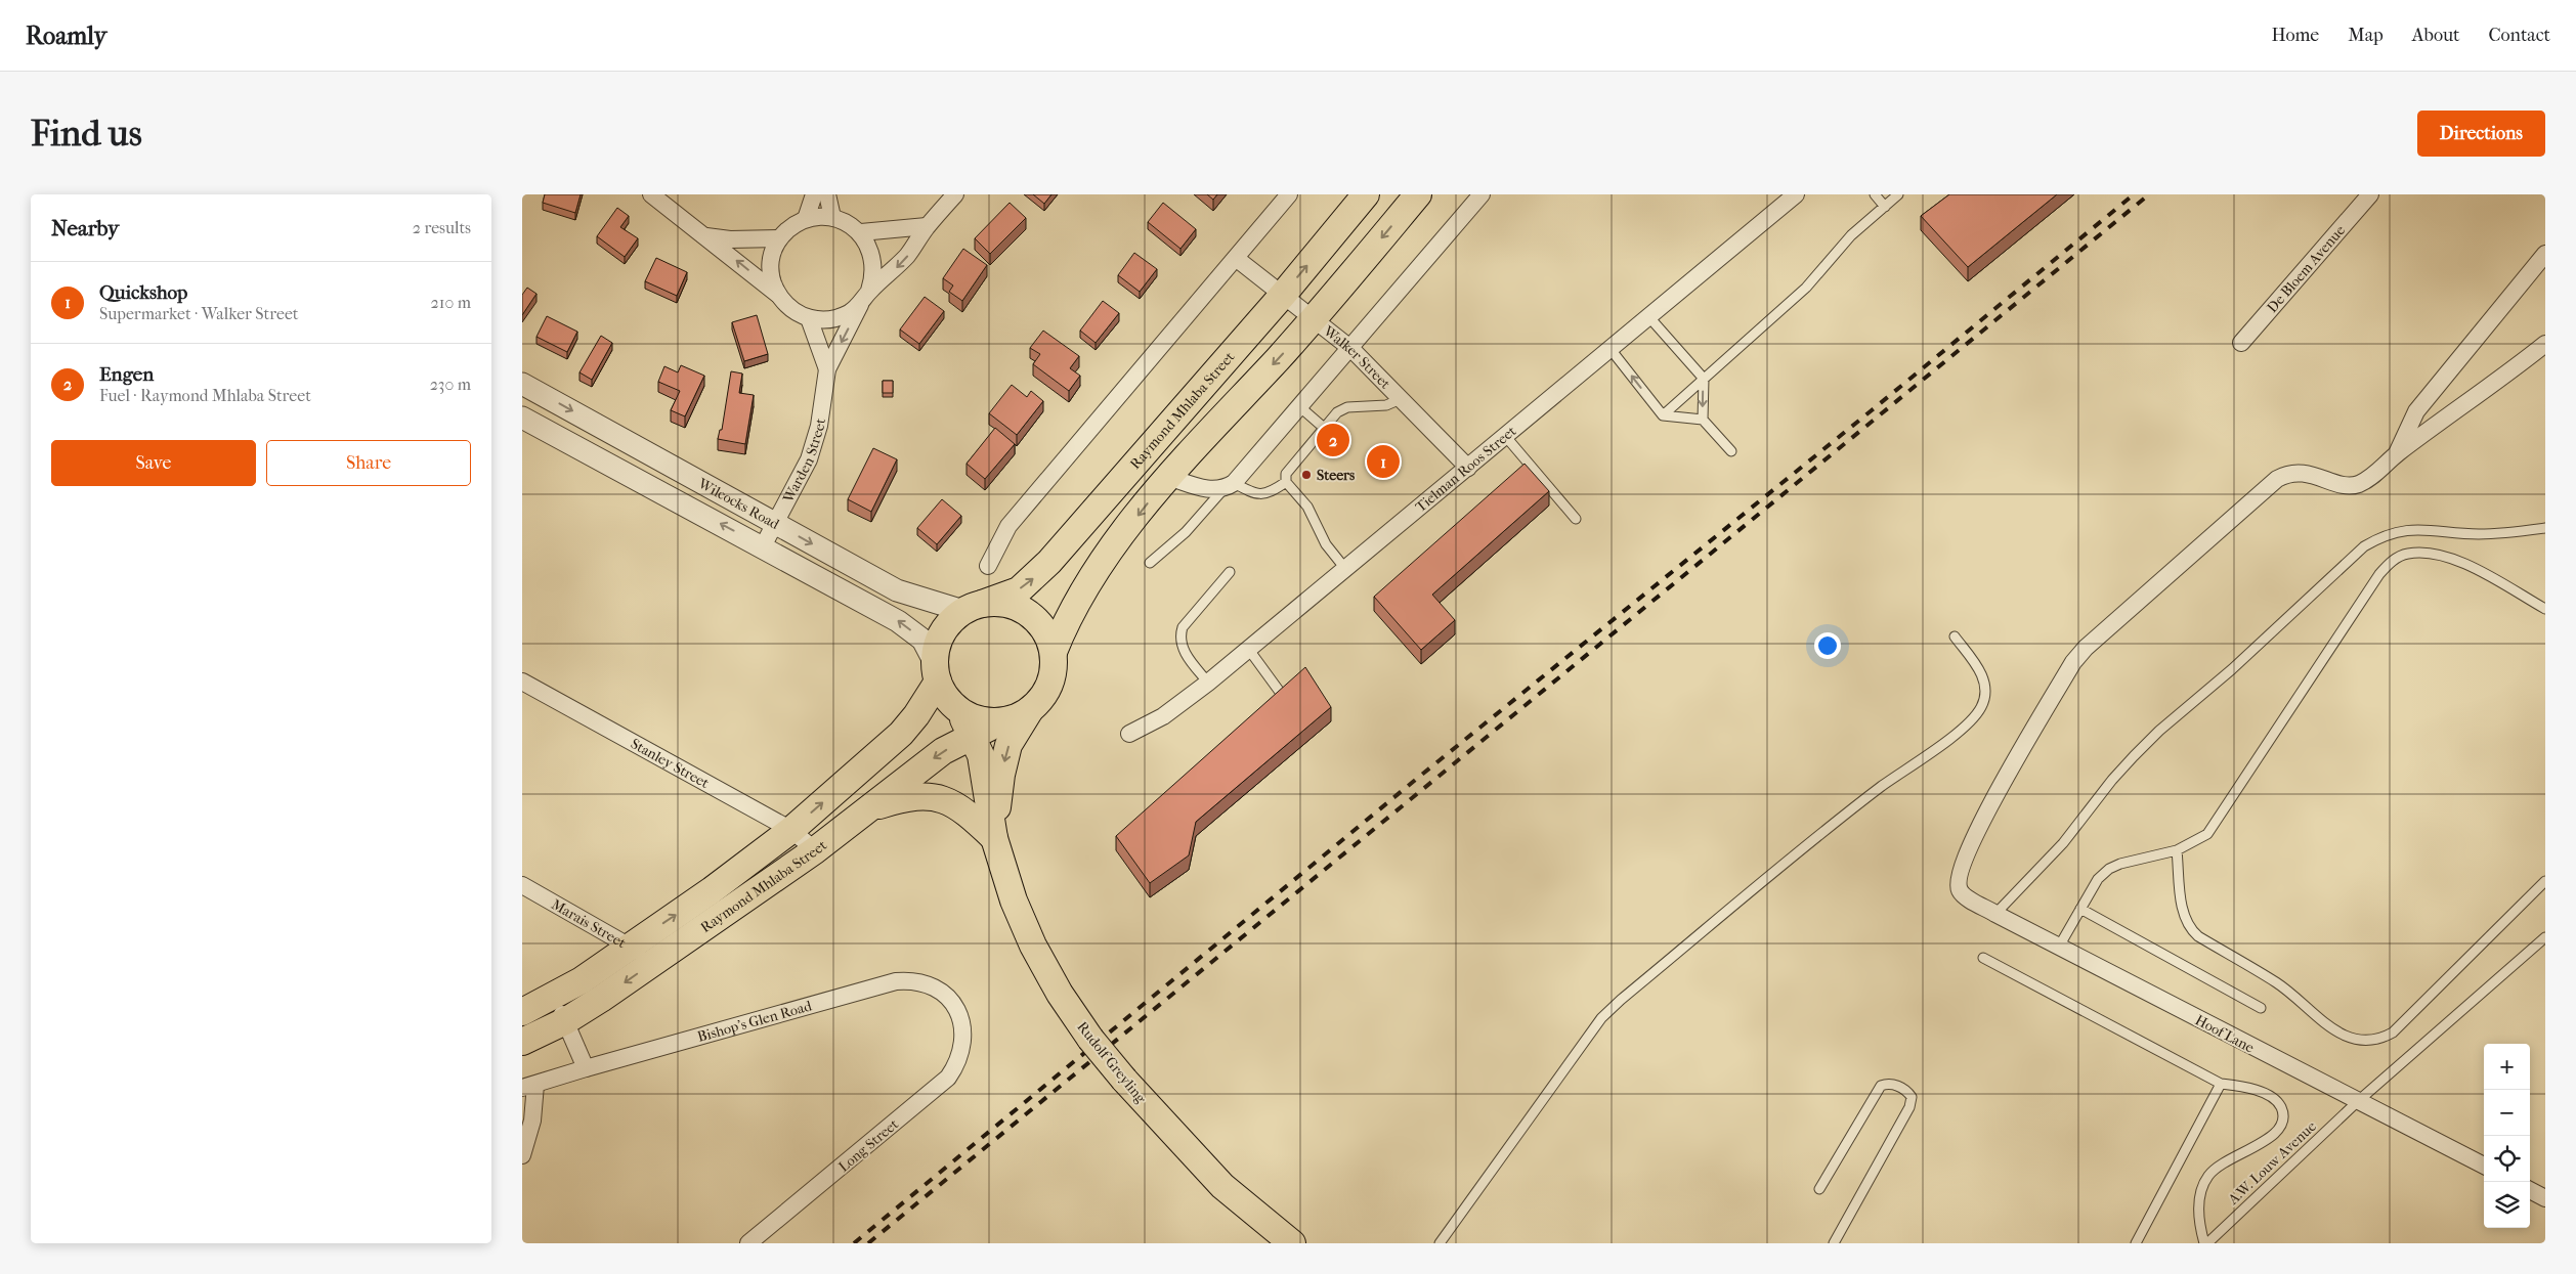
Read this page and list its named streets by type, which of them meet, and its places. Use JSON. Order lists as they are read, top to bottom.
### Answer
{
  "streets": {
    "main road": ["Raymond Mhlaba Street", "Rudolf Greyling"],
    "street": [
      "De Bloem Avenue",
      "Walker Street",
      "Warden Street",
      "Tielman Roos Street",
      "Wilcocks Road",
      "Stanley Street",
      "Marais Street",
      "Bishop's Glen Road",
      "Hoof Lane",
      "Long Street"
    ],
    "lane": ["A.W. Louw Avenue"]
  },
  "crossings": [
    ["Walker Street", "Raymond Mhlaba Street"],
    ["Walker Street", "Tielman Roos Street"],
    ["Raymond Mhlaba Street", "Wilcocks Road"],
    ["Raymond Mhlaba Street", "Stanley Street"],
    ["Raymond Mhlaba Street", "Marais Street"],
    ["Raymond Mhlaba Street", "Rudolf Greyling"],
    ["Warden Street", "Wilcocks Road"],
    ["Wilcocks Road", "Rudolf Greyling"],
    ["Bishop's Glen Road", "Long Street"],
    ["Hoof Lane", "A.W. Louw Avenue"]
  ],
  "places": ["Steers"],
  "page": {
    "header": "Roamly",
    "nav": [
      "Home",
      "Map",
      "About",
      "Contact"
    ],
    "buttons": [
      "Directions",
      ["Save", "Share"]
    ],
    "title": "Find us",
    "heading": ["Nearby", "2 results"],
    "list": [
      {
        "mark": "1",
        "name": "Quickshop",
        "note": "Supermarket · Walker Street",
        "value": "210 m"
      },
      {
        "mark": "2",
        "name": "Engen",
        "note": "Fuel · Raymond Mhlaba Street",
        "value": "230 m"
      }
    ],
    "pins": ["2", "1"],
    "map_buttons": ["+", "−"]
  }
}
